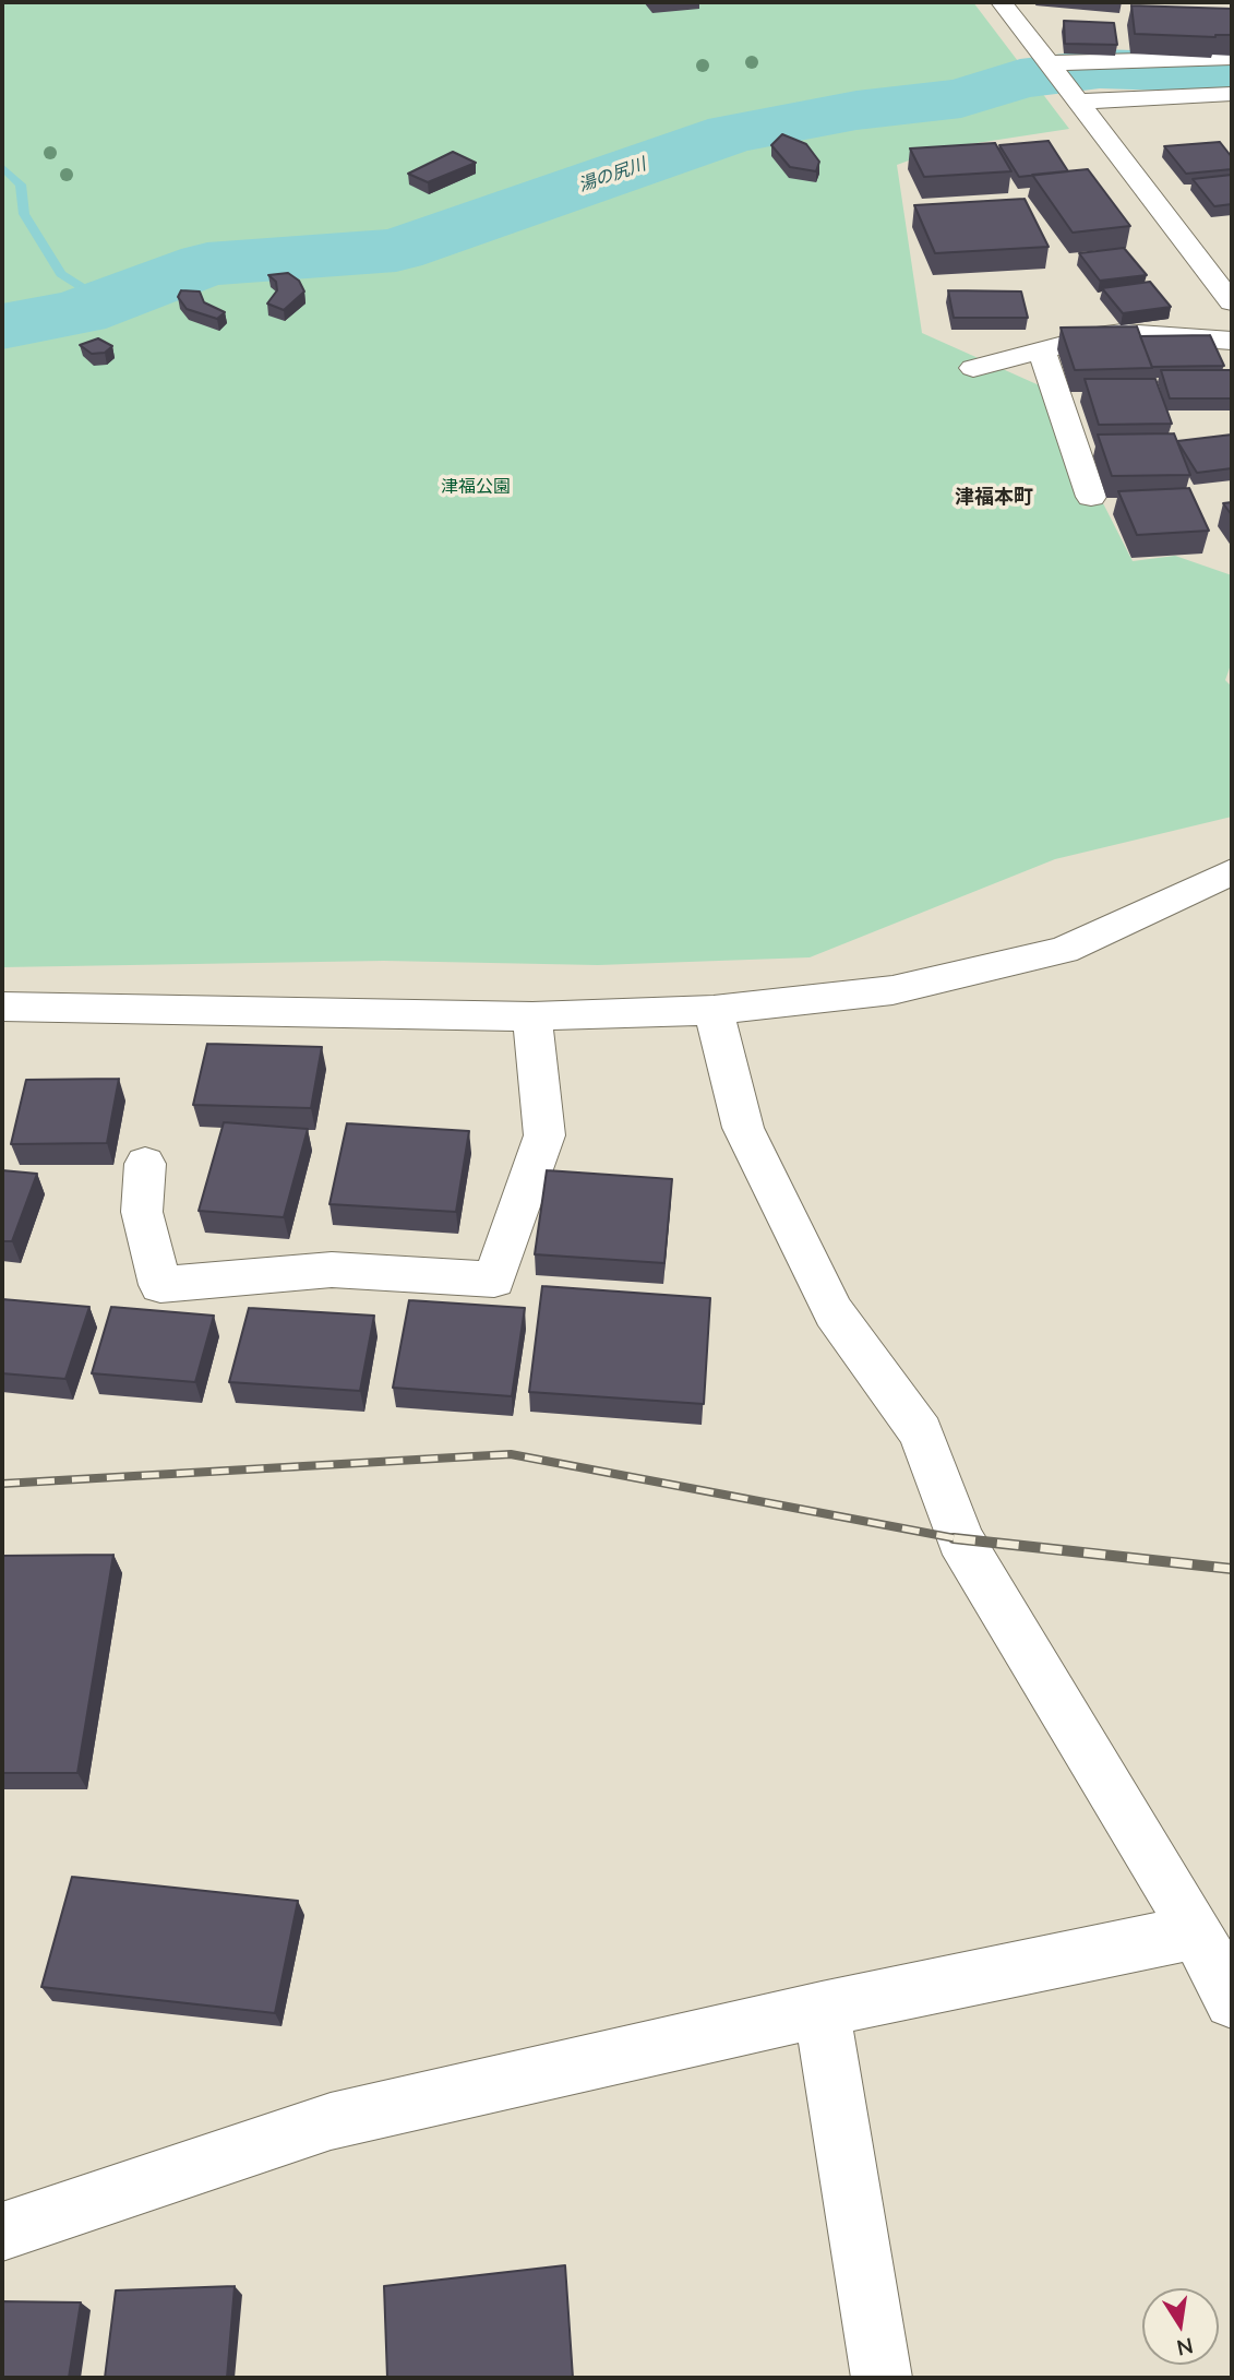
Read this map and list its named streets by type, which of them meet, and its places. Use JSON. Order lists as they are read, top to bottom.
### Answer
{
  "districts": ["津福本町"],
  "water": ["湯の尻川"],
  "parks": ["津福公園"],
  "north": "bottom"
}
